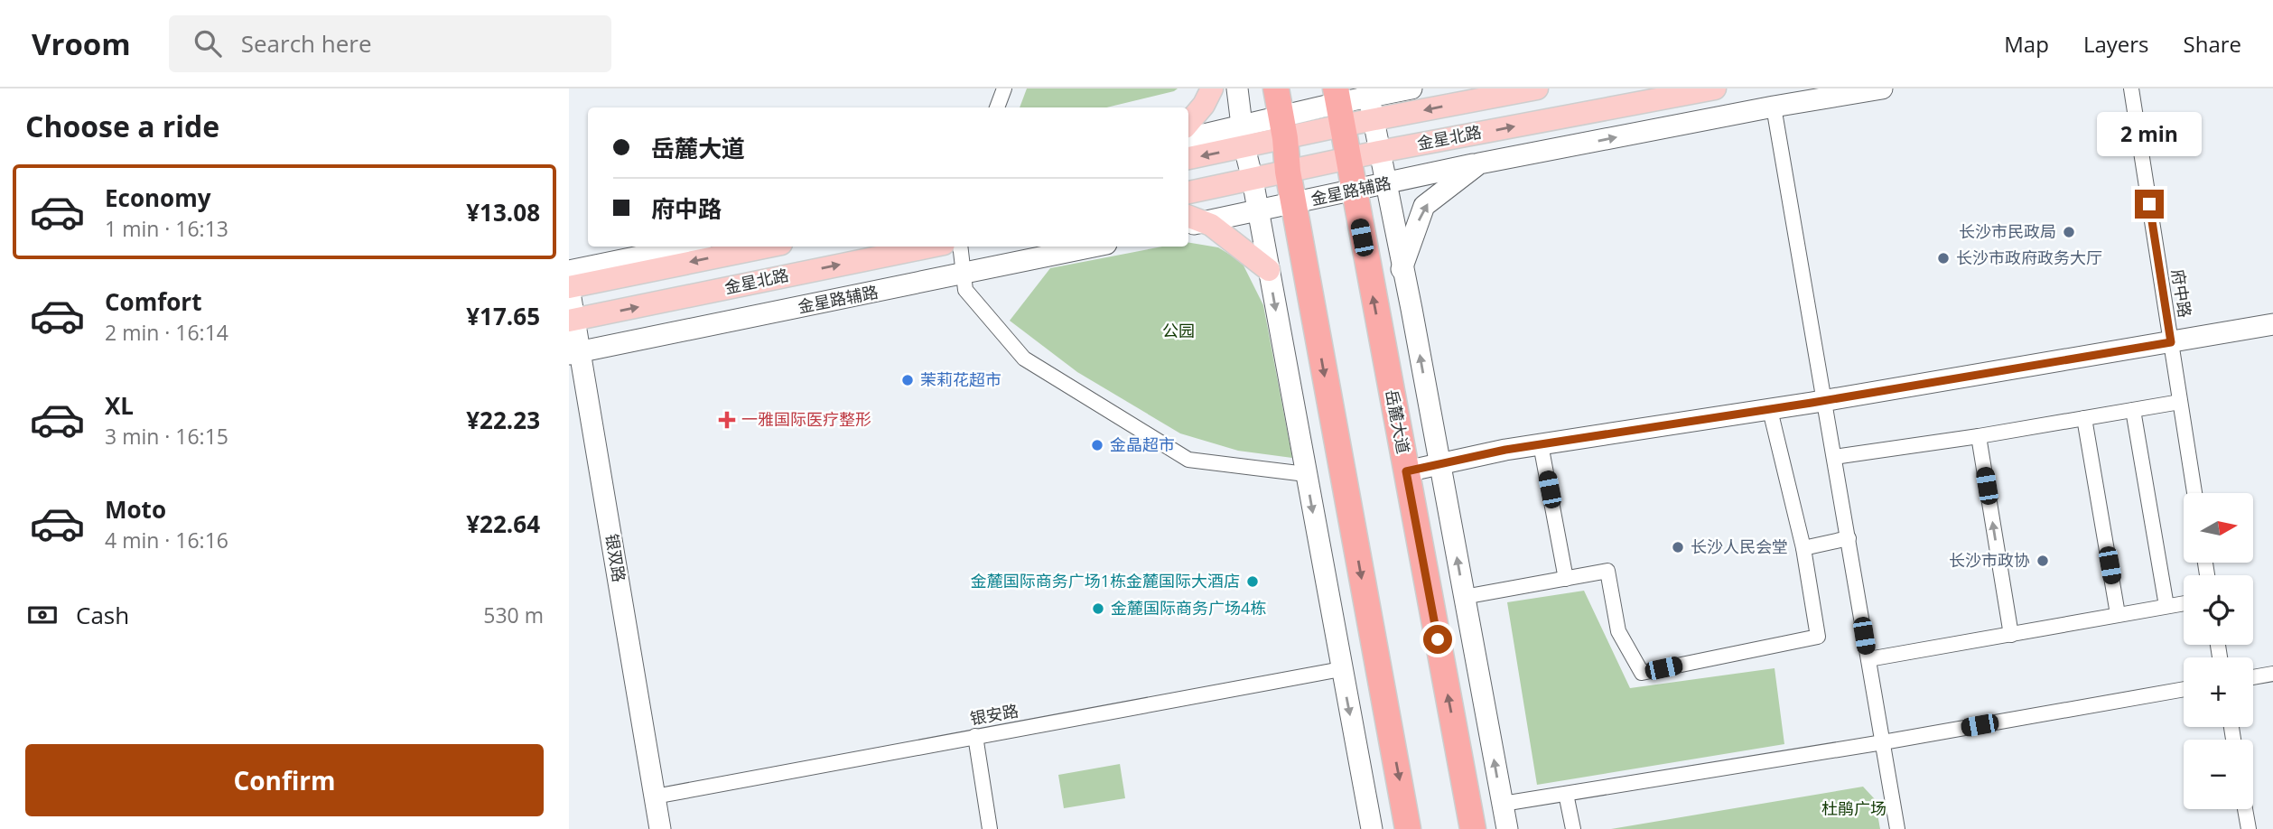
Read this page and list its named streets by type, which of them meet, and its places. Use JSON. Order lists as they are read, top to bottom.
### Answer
{
  "streets": {
    "highway": ["岳麓大道"],
    "main road": ["金星北路"],
    "street": [
      "金星路辅路",
      "府中路",
      "银双路",
      "银安路"
    ]
  },
  "crossings": [
    ["金星北路", "岳麓大道"],
    ["金星北路", "银双路"],
    ["金星路辅路", "岳麓大道"],
    ["金星路辅路", "银双路"],
    ["银双路", "银安路"]
  ],
  "parks": ["公园", "杜鹃广场"],
  "places": {
    "other": [
      "长沙市民政局",
      "长沙市政府政务大厅",
      "茉莉花超市",
      "金晶超市",
      "长沙人民会堂",
      "长沙市政协",
      "金麓国际商务广场1栋金麓国际大酒店",
      "金麓国际商务广场4栋"
    ],
    "health": ["一雅国际医疗整形"]
  },
  "north": "right",
  "page": {
    "header": "Vroom",
    "search": "Search here",
    "nav": ["Map", "Layers", "Share"],
    "heading": "Choose a ride",
    "banner": ["岳麓大道", "府中路"],
    "bubble": "2 min",
    "list": [
      {
        "name": "Economy",
        "note": "1 min · 16:13",
        "value": "¥13.08"
      },
      {
        "name": "Comfort",
        "note": "2 min · 16:14",
        "value": "¥17.65"
      },
      {
        "name": "XL",
        "note": "3 min · 16:15",
        "value": "¥22.23"
      },
      {
        "name": "Moto",
        "note": "4 min · 16:16",
        "value": "¥22.64"
      }
    ],
    "map_buttons": ["+", "−"],
    "pay": ["Cash", "530 m"],
    "buttons": "Confirm"
  }
}
